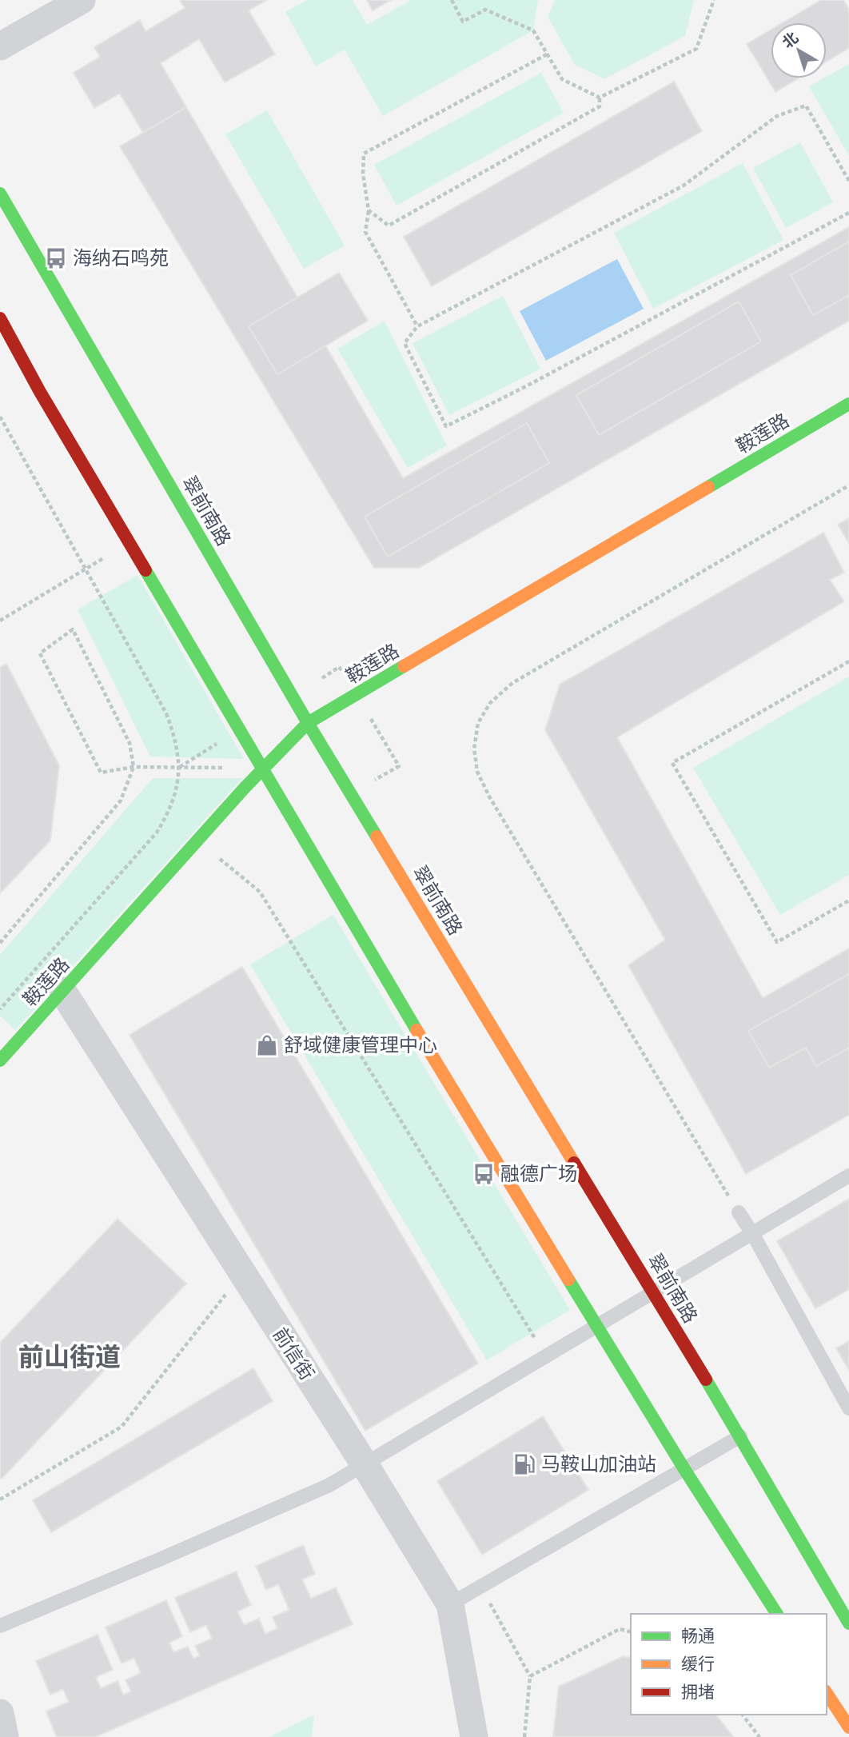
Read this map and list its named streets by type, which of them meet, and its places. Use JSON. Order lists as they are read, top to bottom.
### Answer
{
  "streets": {
    "main road": ["鞍莲路", "翠前南路"],
    "street": ["前信街"]
  },
  "crossings": [
    ["鞍莲路", "翠前南路"],
    ["鞍莲路", "前信街"]
  ],
  "districts": ["前山街道"],
  "places": {
    "bus stop": ["海纳石鸣苑", "融德广场"],
    "shop": ["舒域健康管理中心"],
    "fuel station": ["马鞍山加油站"]
  },
  "legend": ["畅通", "缓行", "拥堵"],
  "north": "top left"
}
